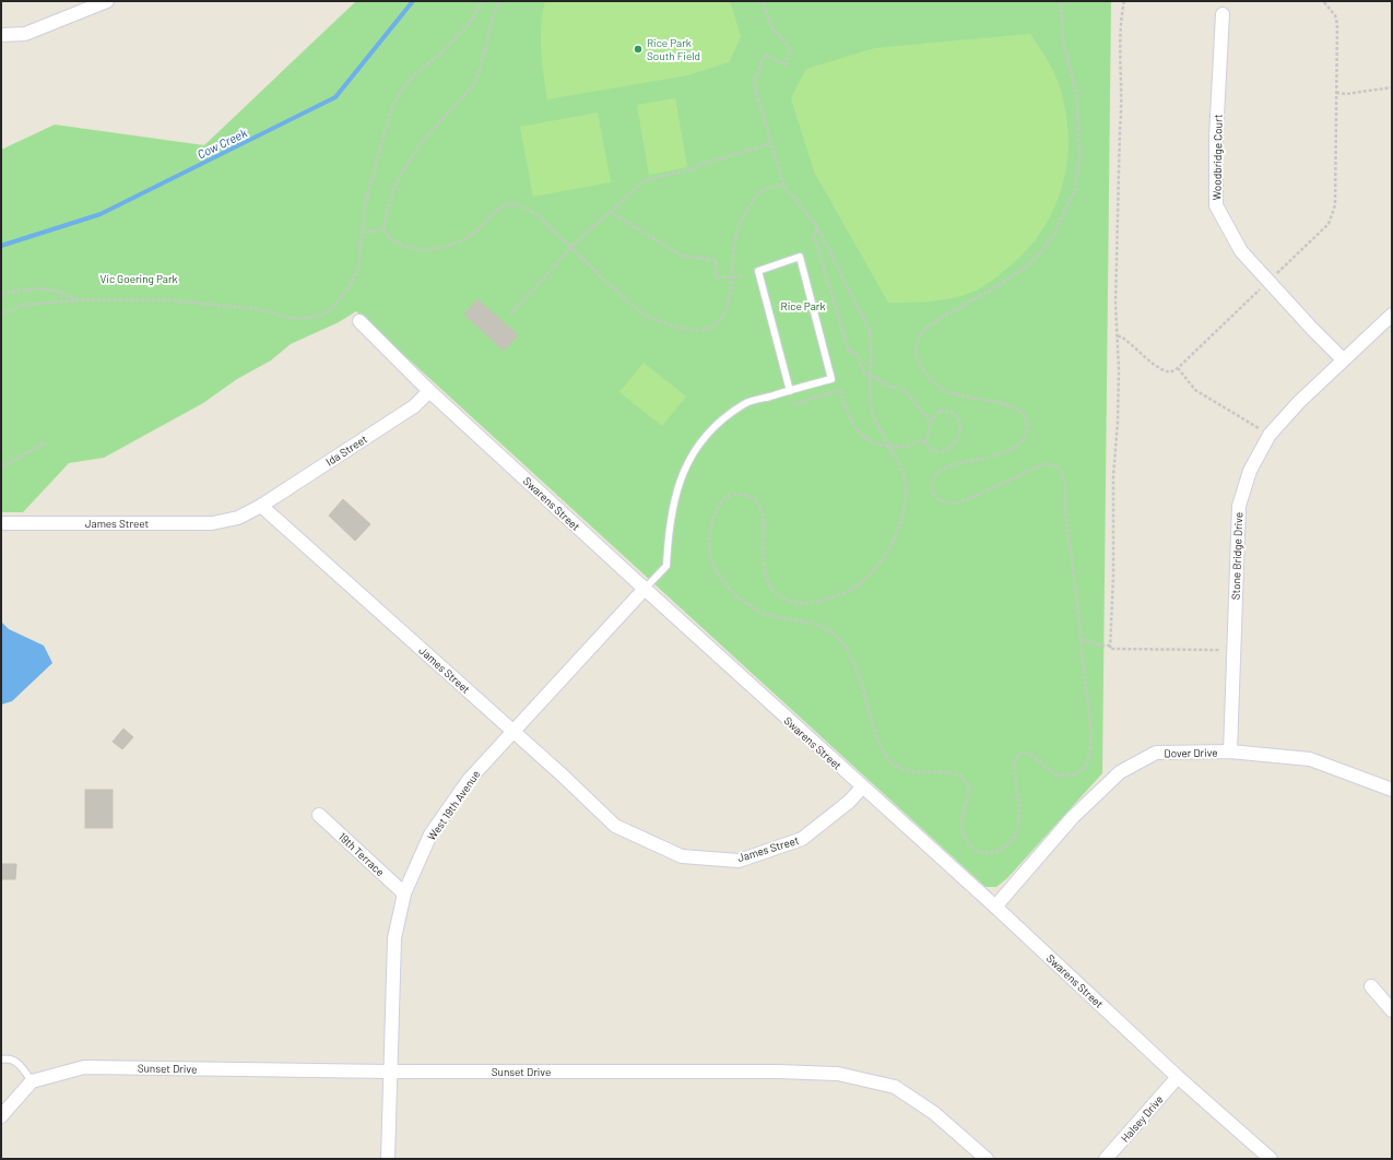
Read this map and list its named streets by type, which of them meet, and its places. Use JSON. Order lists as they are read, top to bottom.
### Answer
{
  "streets": {
    "street": [
      "Woodbridge Court",
      "Ida Street",
      "Swarens Street",
      "James Street",
      "Stone Bridge Drive",
      "Dover Drive",
      "West 19th Avenue",
      "19th Terrace",
      "Sunset Drive",
      "Halsey Drive"
    ]
  },
  "crossings": [
    ["Woodbridge Court", "Stone Bridge Drive"],
    ["Ida Street", "Swarens Street"],
    ["Ida Street", "James Street"],
    ["Swarens Street", "James Street"],
    ["Swarens Street", "Dover Drive"],
    ["Swarens Street", "West 19th Avenue"],
    ["Swarens Street", "Halsey Drive"],
    ["James Street", "West 19th Avenue"],
    ["Stone Bridge Drive", "Dover Drive"],
    ["West 19th Avenue", "19th Terrace"],
    ["West 19th Avenue", "Sunset Drive"]
  ],
  "water": ["Cow Creek"],
  "parks": ["Vic Goering Park", "Rice Park"],
  "places": ["Rice Park South Field"]
}
